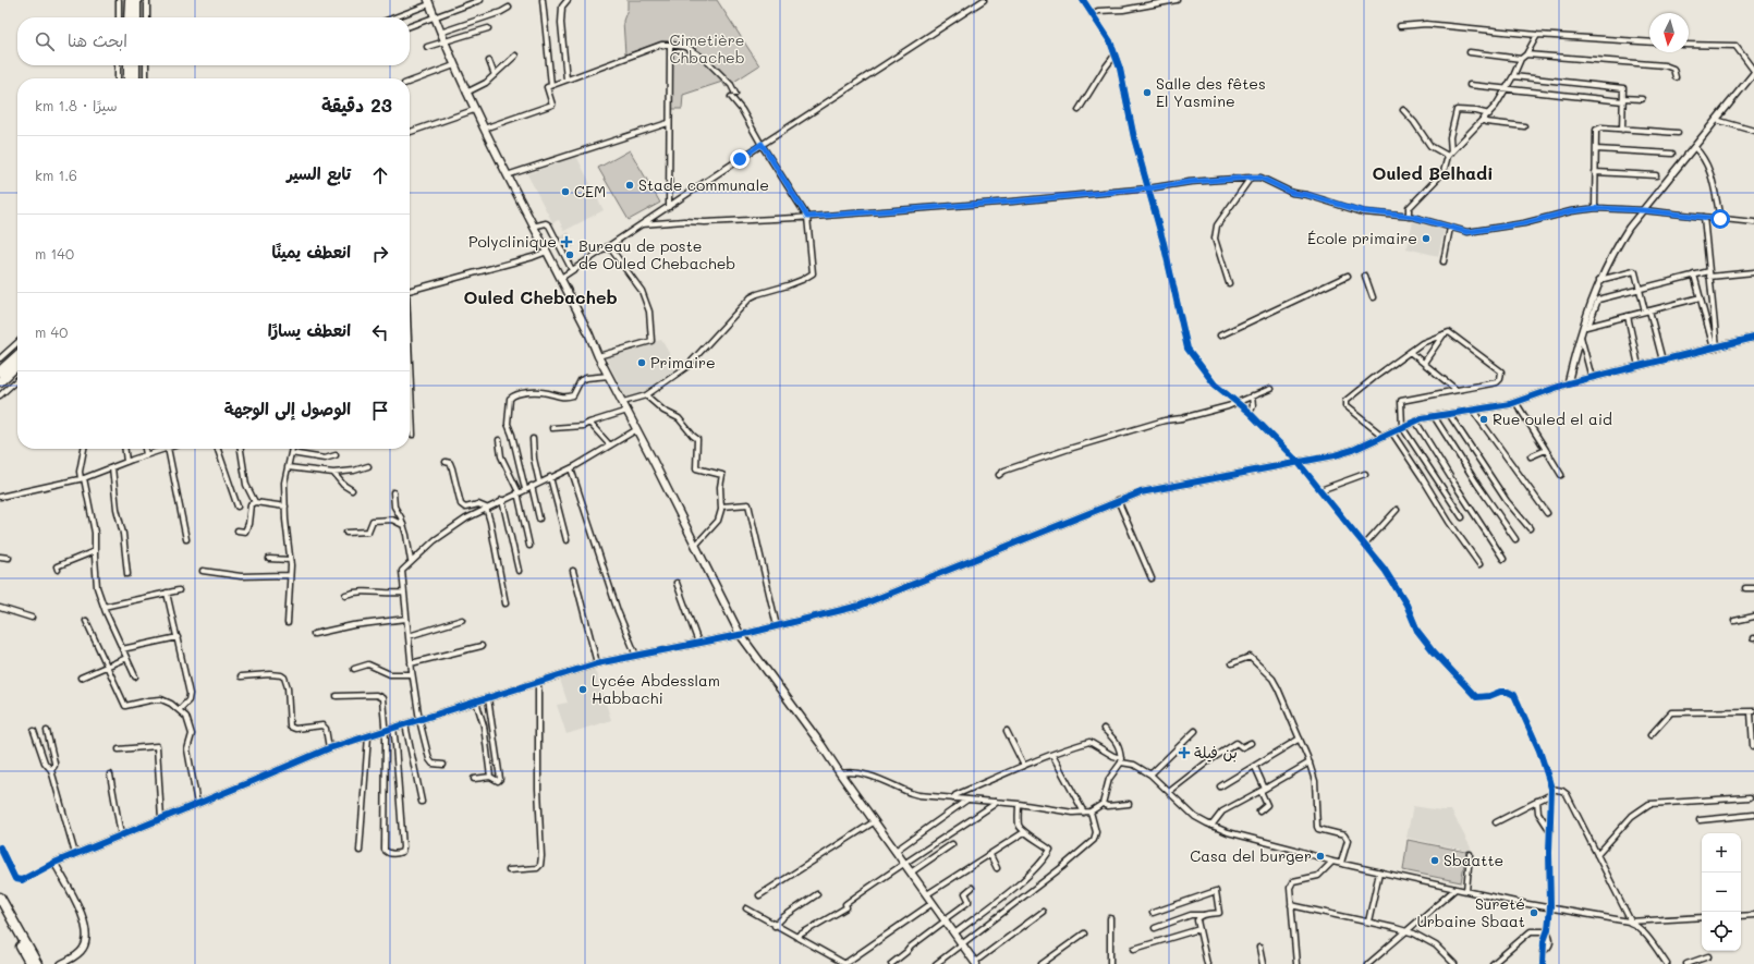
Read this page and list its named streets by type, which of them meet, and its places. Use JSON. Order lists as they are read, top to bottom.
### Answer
{
  "districts": ["Ouled Belhadi", "Ouled Chebacheb"],
  "parks": ["Cimetière Chbacheb"],
  "places": {
    "other": [
      "Salle des fêtes El Yasmine",
      "Stade communale",
      "CEM",
      "École primaire",
      "Bureau de poste de Ouled Chebacheb",
      "Primaire",
      "Rue ouled el aid",
      "Lycée Abdesslam Habbachi",
      "Casa del burger",
      "Sbaatte",
      "Sureté Urbaine Sbaat"
    ],
    "health": ["Polyclinique", "بن فيلة"]
  },
  "north": "bottom",
  "page": {
    "search": "ابحث هنا",
    "heading": ["23 دقيقة", "سيرًا · 1.8 km"],
    "list": [
      ["تابع السير", "1.6 km"],
      ["انعطف يمينًا", "140 m"],
      ["انعطف يسارًا", "40 m"],
      "الوصول إلى الوجهة"
    ],
    "map_buttons": ["+", "−"]
  }
}
